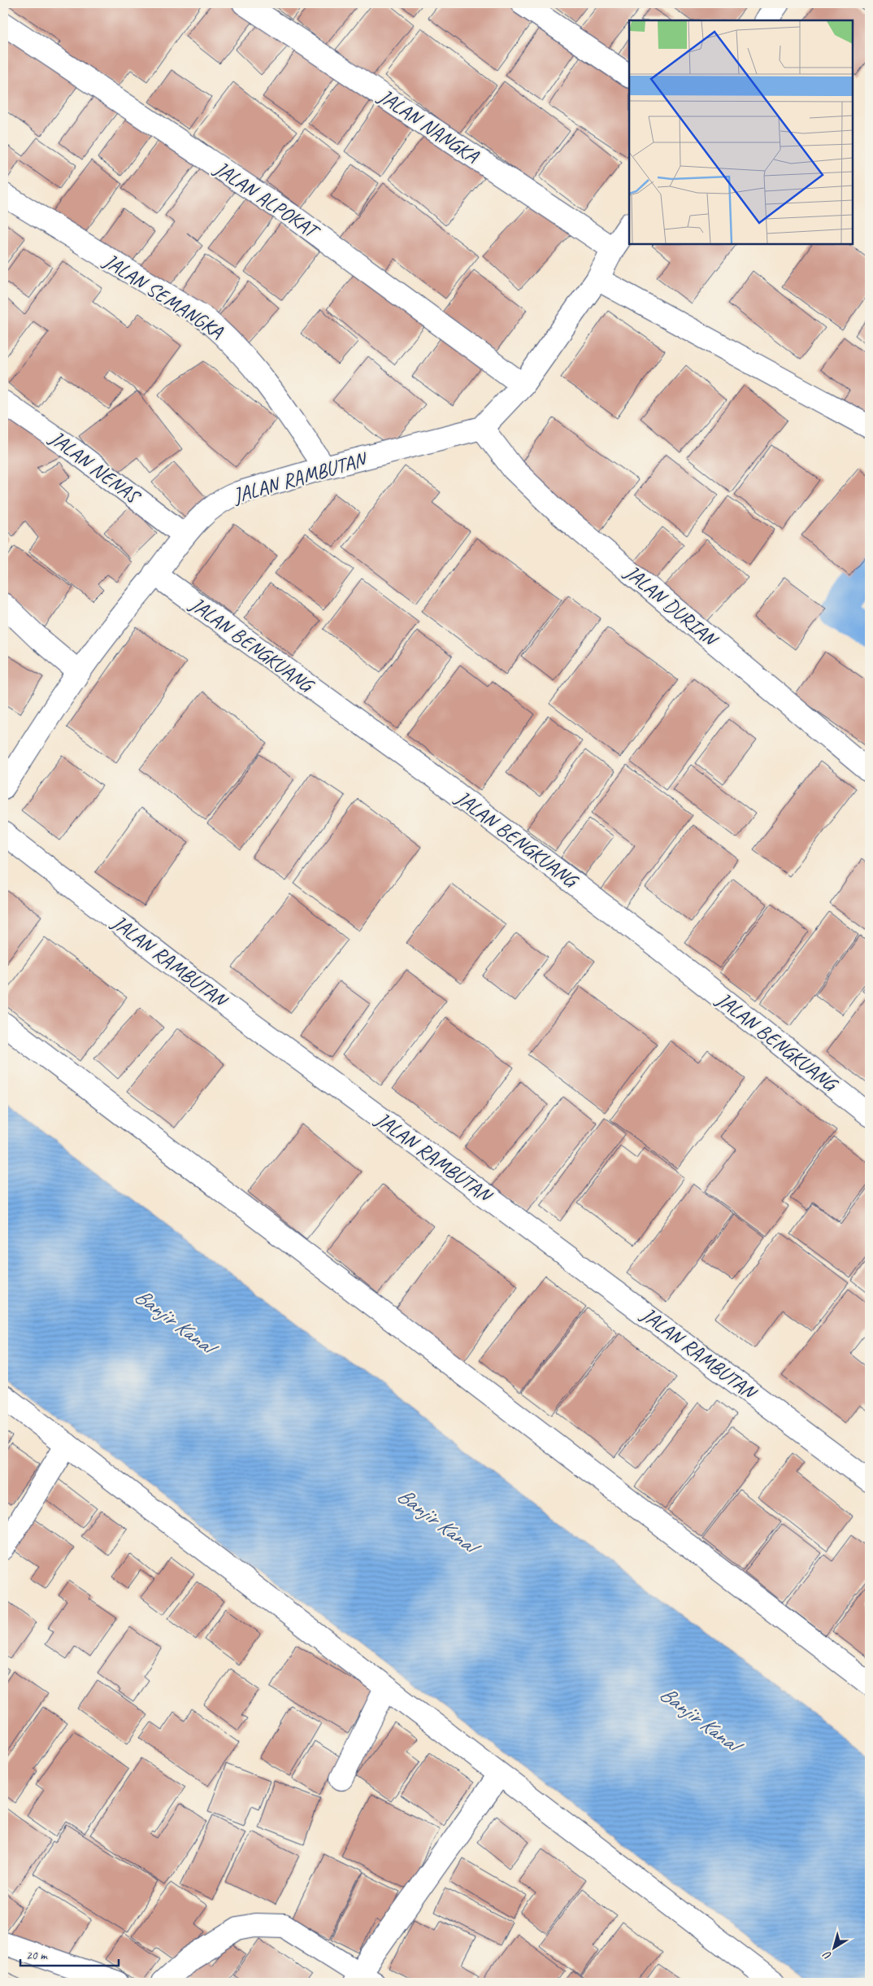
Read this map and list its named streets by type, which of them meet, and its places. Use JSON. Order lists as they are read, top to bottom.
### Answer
{
  "streets": {
    "street": [
      "JALAN NANGKA",
      "JALAN ALPOKAT",
      "JALAN SEMANGKA",
      "JALAN NENAS",
      "JALAN RAMBUTAN",
      "JALAN DURIAN",
      "JALAN BENGKUANG"
    ]
  },
  "crossings": [
    ["JALAN SEMANGKA", "JALAN RAMBUTAN"],
    ["JALAN NENAS", "JALAN RAMBUTAN"],
    ["JALAN RAMBUTAN", "JALAN DURIAN"],
    ["JALAN RAMBUTAN", "JALAN BENGKUANG"]
  ],
  "water": ["Banjir Kanal"],
  "scale_bar": "20 m",
  "north": "bottom left"
}
